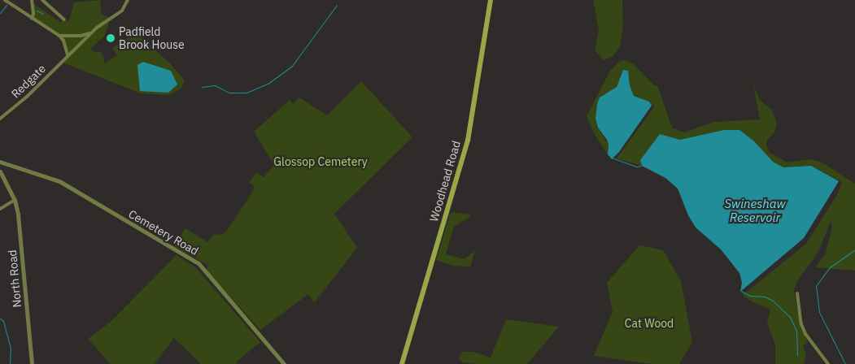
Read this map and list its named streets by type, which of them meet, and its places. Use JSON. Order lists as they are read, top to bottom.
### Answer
{
  "streets": {
    "main road": ["Woodhead Road"],
    "street": ["Redgate", "Cemetery Road", "North Road"]
  },
  "water": ["Swineshaw Reservoir"],
  "parks": ["Glossop Cemetery", "Cat Wood"],
  "places": ["Padfield Brook House"]
}
